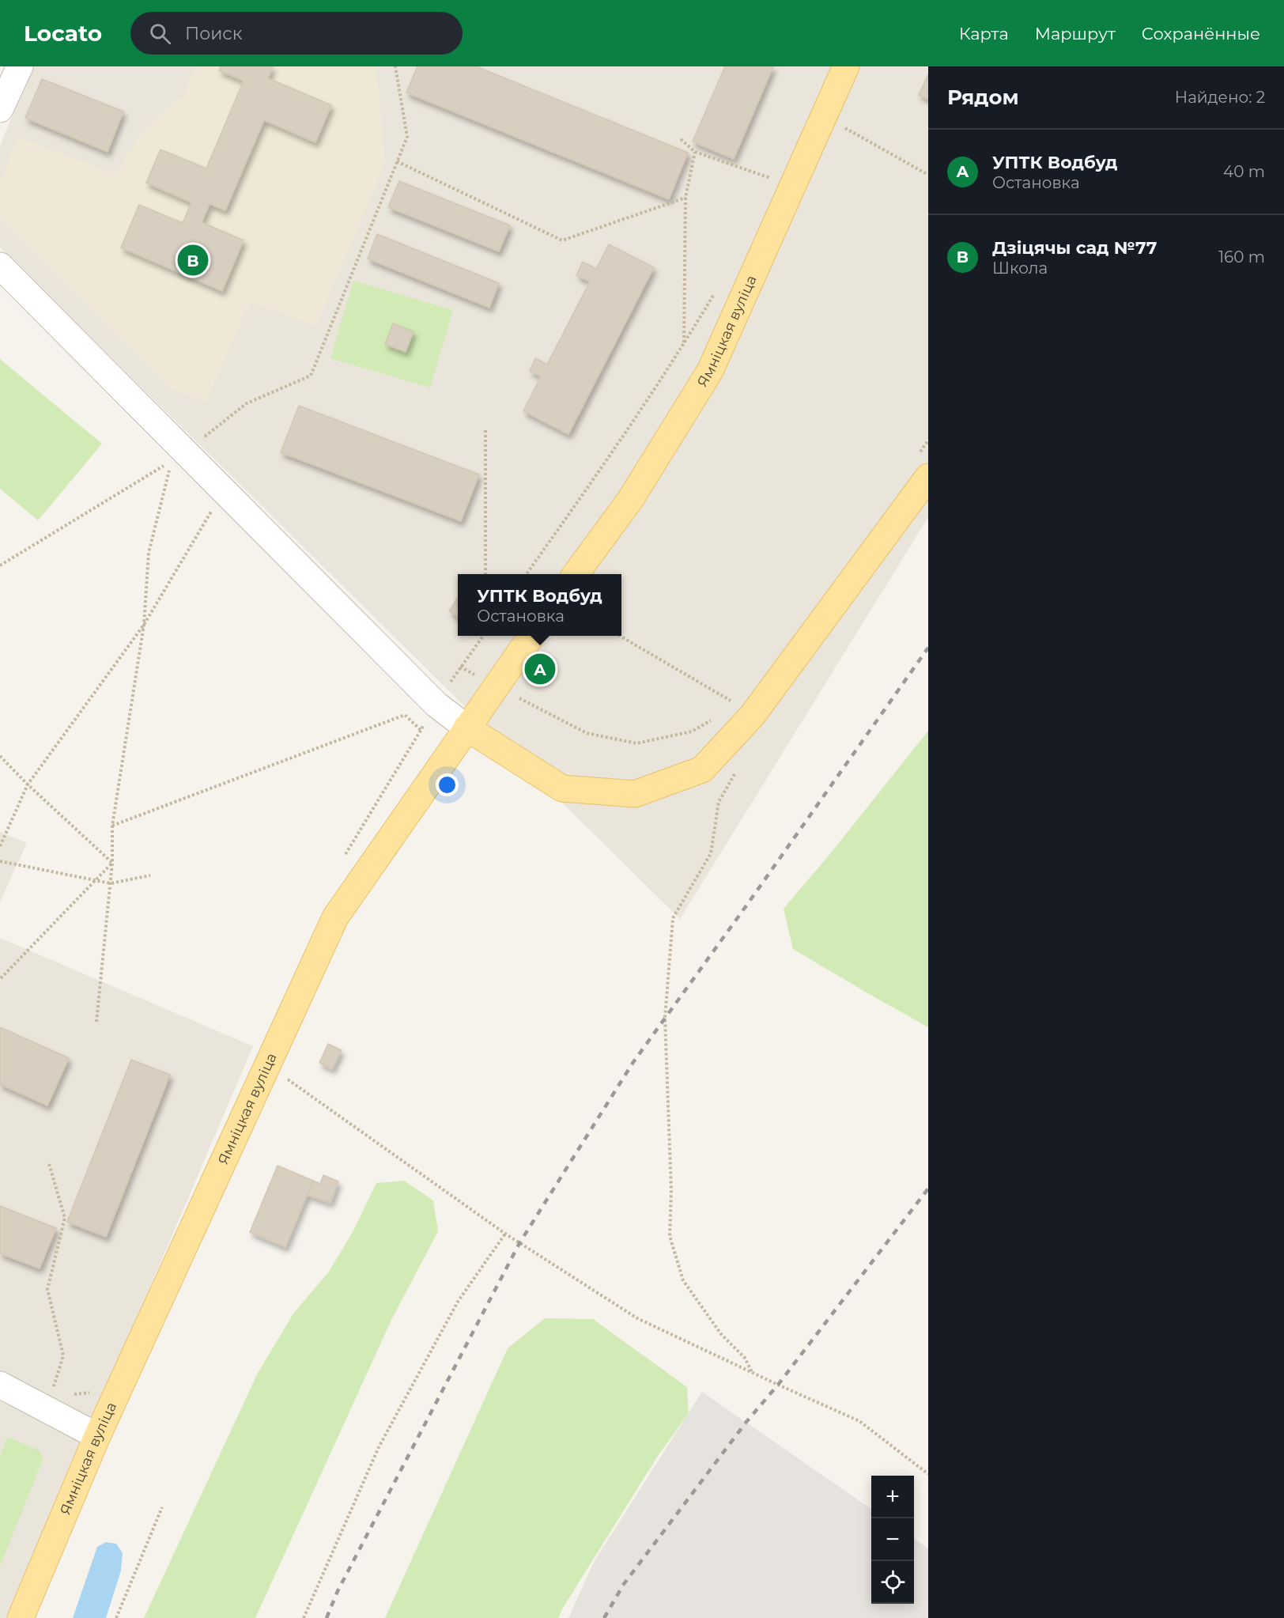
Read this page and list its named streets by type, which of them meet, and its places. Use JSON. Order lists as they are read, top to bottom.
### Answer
{
  "streets": {
    "main road": ["Ямніцкая вуліца"]
  },
  "page": {
    "header": "Locato",
    "search": "Поиск",
    "nav": ["Карта", "Маршрут", "Сохранённые"],
    "heading": ["Рядом", "Найдено: 2"],
    "list": [
      {
        "mark": "A",
        "name": "УПТК Водбуд",
        "note": "Остановка",
        "value": "40 m"
      },
      {
        "mark": "B",
        "name": "Дзіцячы сад №77",
        "note": "Школа",
        "value": "160 m"
      }
    ],
    "pins": ["B", "A"],
    "popup": ["УПТК Водбуд", "Остановка"],
    "map_buttons": ["+", "−"]
  }
}
